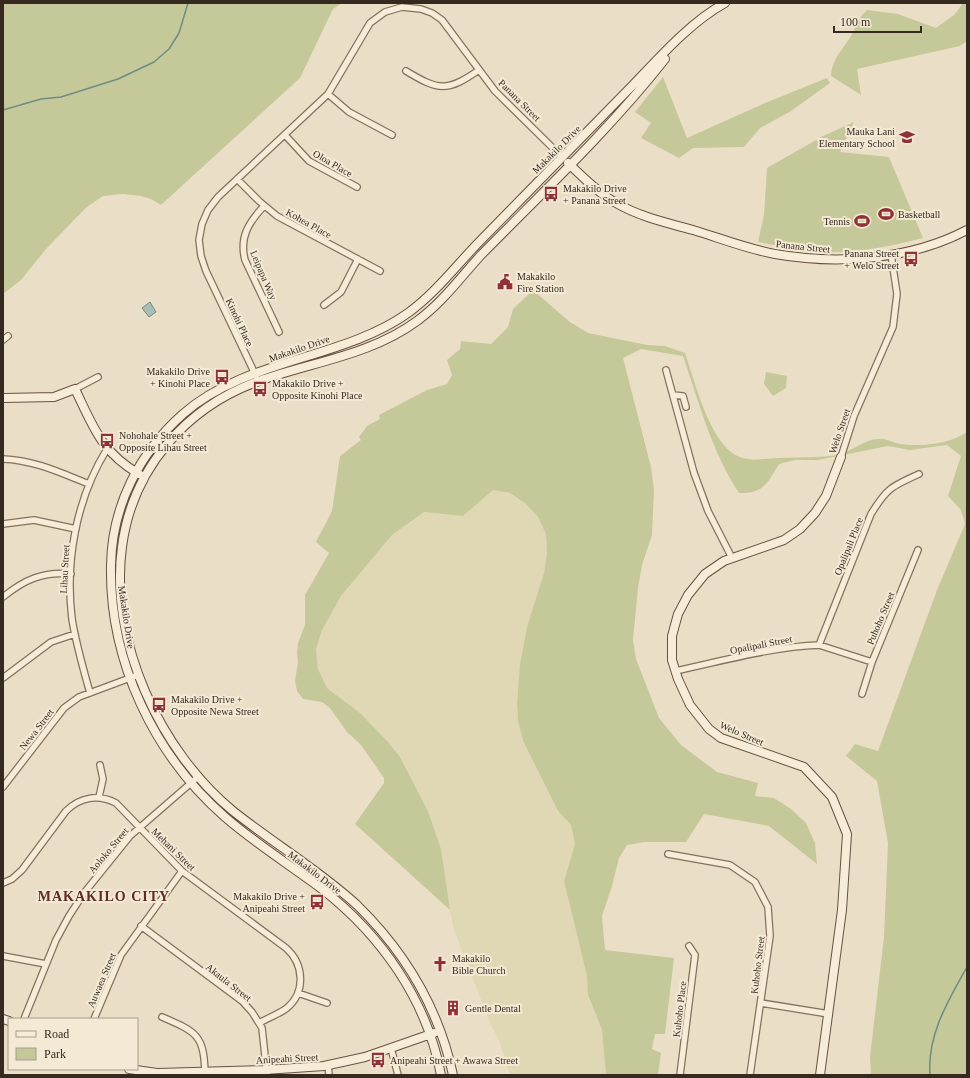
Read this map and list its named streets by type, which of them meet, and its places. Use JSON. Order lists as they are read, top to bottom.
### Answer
{
  "streets": {
    "main road": [
      "Panana Street",
      "Makakilo Drive",
      "Welo Street",
      "Anipeahi Street"
    ],
    "street": [
      "Oloa Place",
      "Kohea Place",
      "Leipapa Way",
      "Kinohi Place",
      "Opalipali Place",
      "Lihau Street",
      "Puhoho Street",
      "Opalipali Street",
      "Newa Street",
      "Mehani Street",
      "Aoloko Street",
      "Kuhoho Street",
      "Auwaea Street",
      "Akaula Street",
      "Kuhoho Place"
    ]
  },
  "crossings": [
    ["Panana Street", "Makakilo Drive"],
    ["Panana Street", "Oloa Place"],
    ["Panana Street", "Kohea Place"],
    ["Panana Street", "Kinohi Place"],
    ["Panana Street", "Welo Street"],
    ["Makakilo Drive", "Kinohi Place"],
    ["Makakilo Drive", "Newa Street"],
    ["Makakilo Drive", "Aoloko Street"],
    ["Makakilo Drive", "Anipeahi Street"],
    ["Kohea Place", "Leipapa Way"],
    ["Welo Street", "Opalipali Street"],
    ["Opalipali Place", "Opalipali Street"],
    ["Lihau Street", "Newa Street"],
    ["Puhoho Street", "Opalipali Street"],
    ["Mehani Street", "Aoloko Street"],
    ["Mehani Street", "Auwaea Street"],
    ["Auwaea Street", "Akaula Street"],
    ["Akaula Street", "Anipeahi Street"]
  ],
  "districts": ["MAKAKILO CITY"],
  "places": {
    "school or university": ["Mauka Lani Elementary School"],
    "bus stop": [
      "Makakilo Drive + Panana Street",
      "Panana Street + Welo Street",
      "Makakilo Drive + Kinohi Place",
      "Makakilo Drive + Opposite Kinohi Place",
      "Nohohale Street + Opposite Lihau Street",
      "Makakilo Drive + Opposite Newa Street",
      "Makakilo Drive + Anipeahi Street",
      "Anipeahi Street + Awawa Street"
    ],
    "sports": ["Basketball", "Tennis"],
    "public building": ["Makakilo Fire Station"],
    "church": ["Makakilo Bible Church"],
    "building": ["Gentle Dental"]
  },
  "legend": ["Road", "Park"],
  "scale_bar": "100 m"
}
